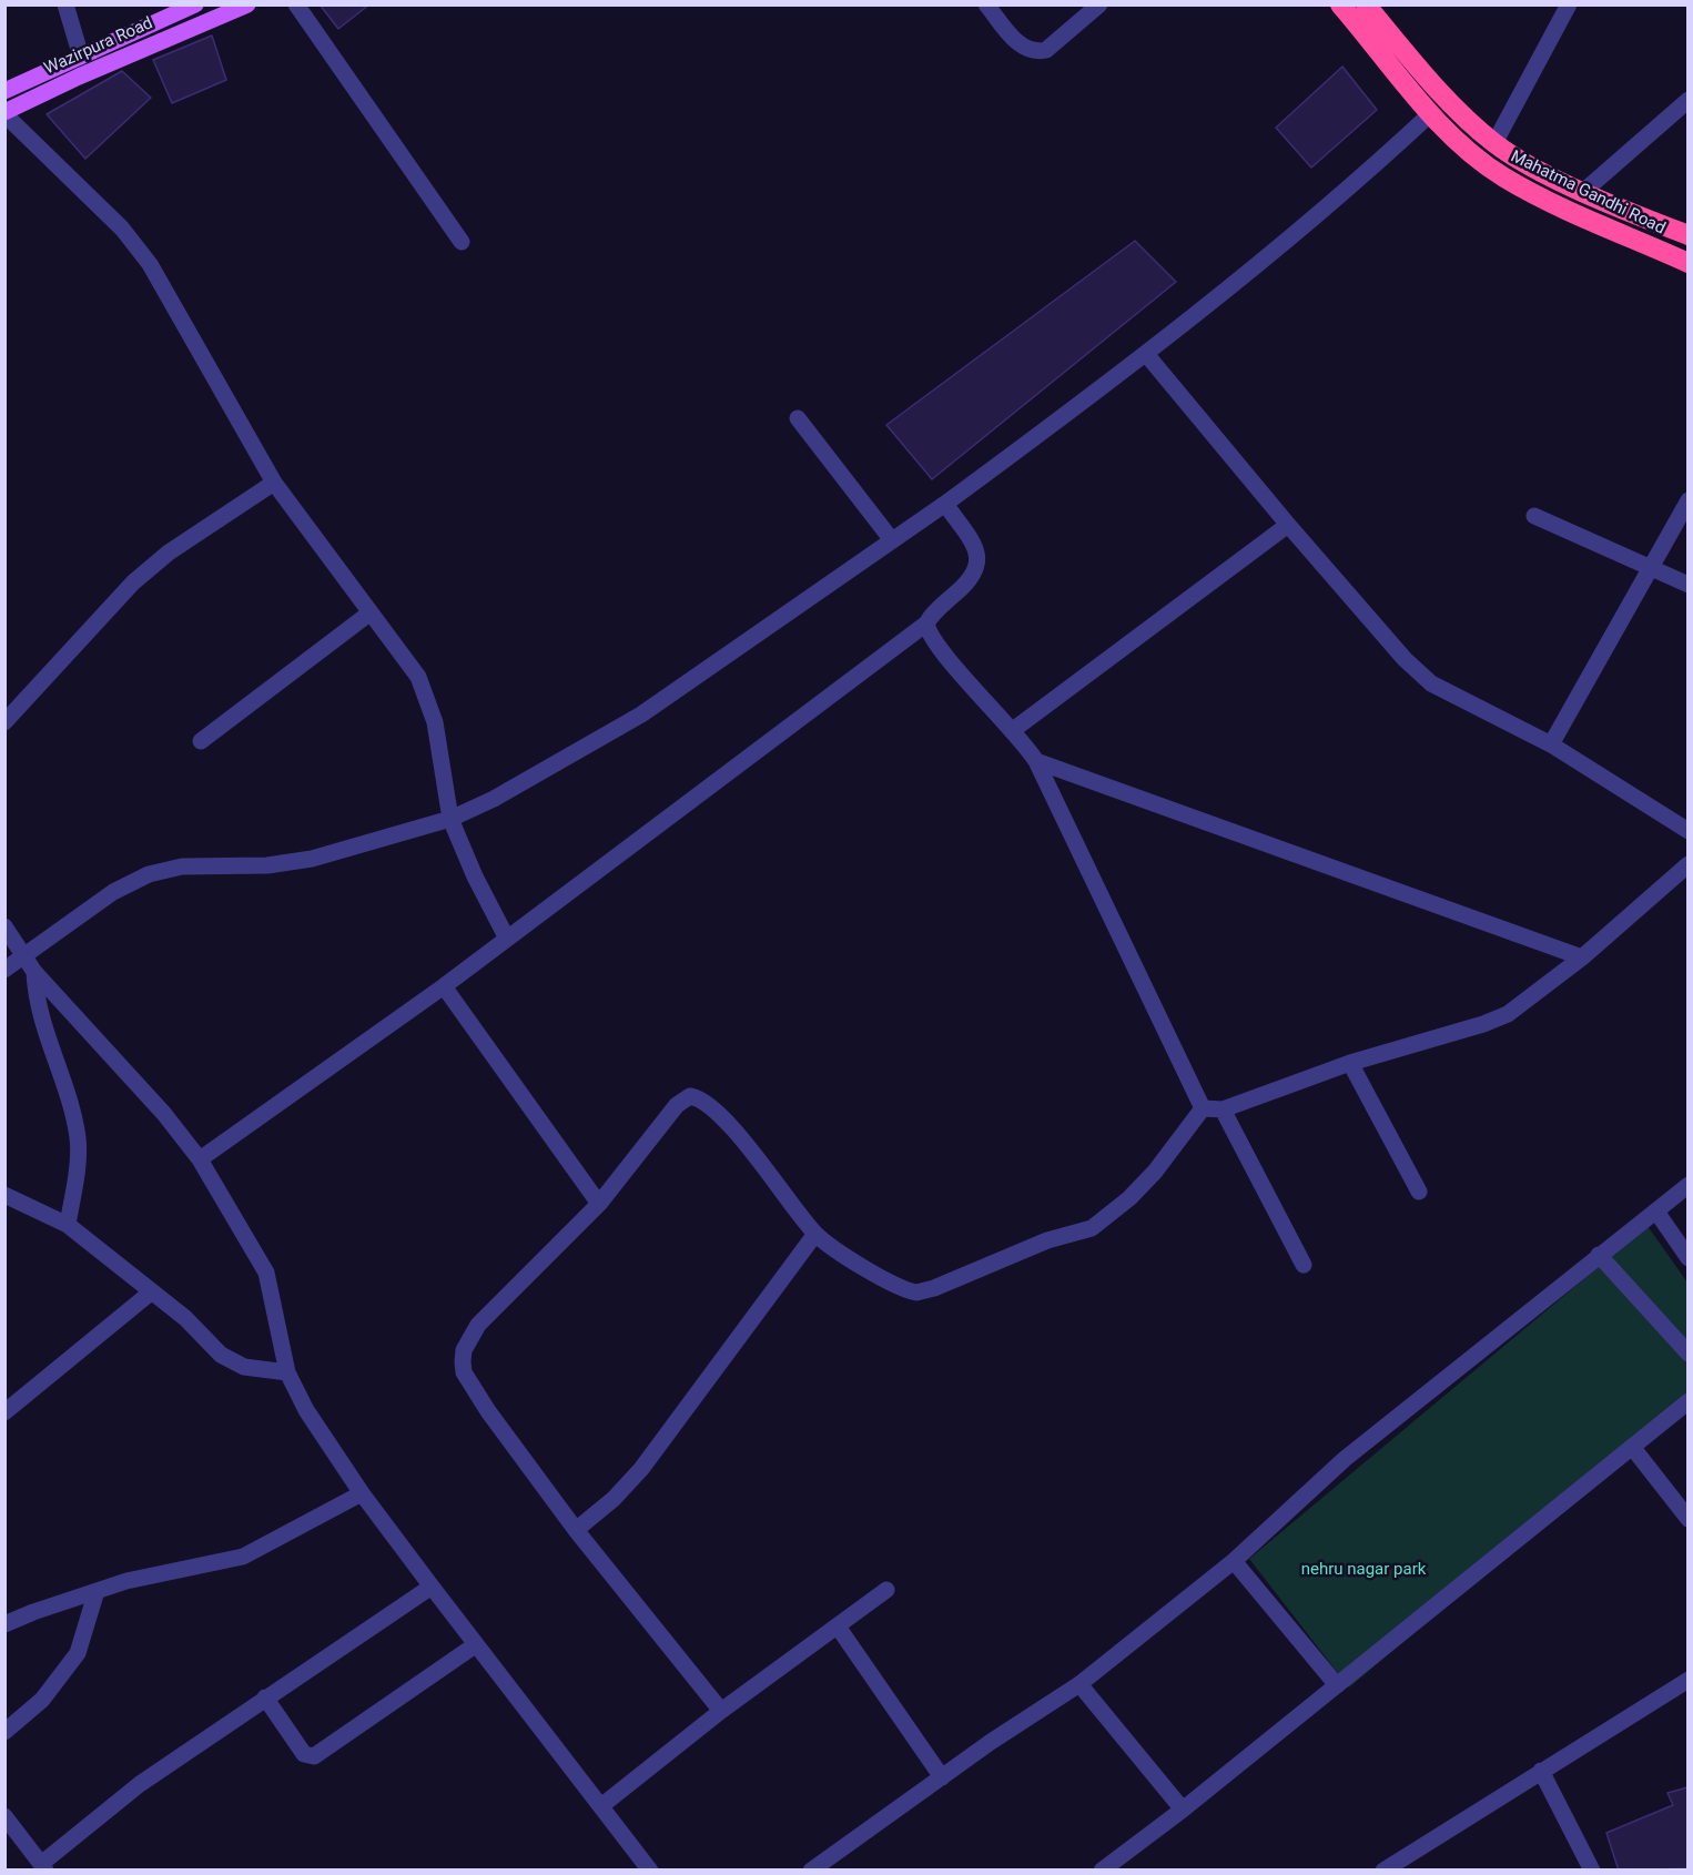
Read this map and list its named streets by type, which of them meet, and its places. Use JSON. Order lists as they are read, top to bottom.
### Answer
{
  "streets": {
    "highway": ["Mahatma Gandhi Road"],
    "main road": ["Wazirpura Road"]
  },
  "parks": ["nehru nagar park"]
}
